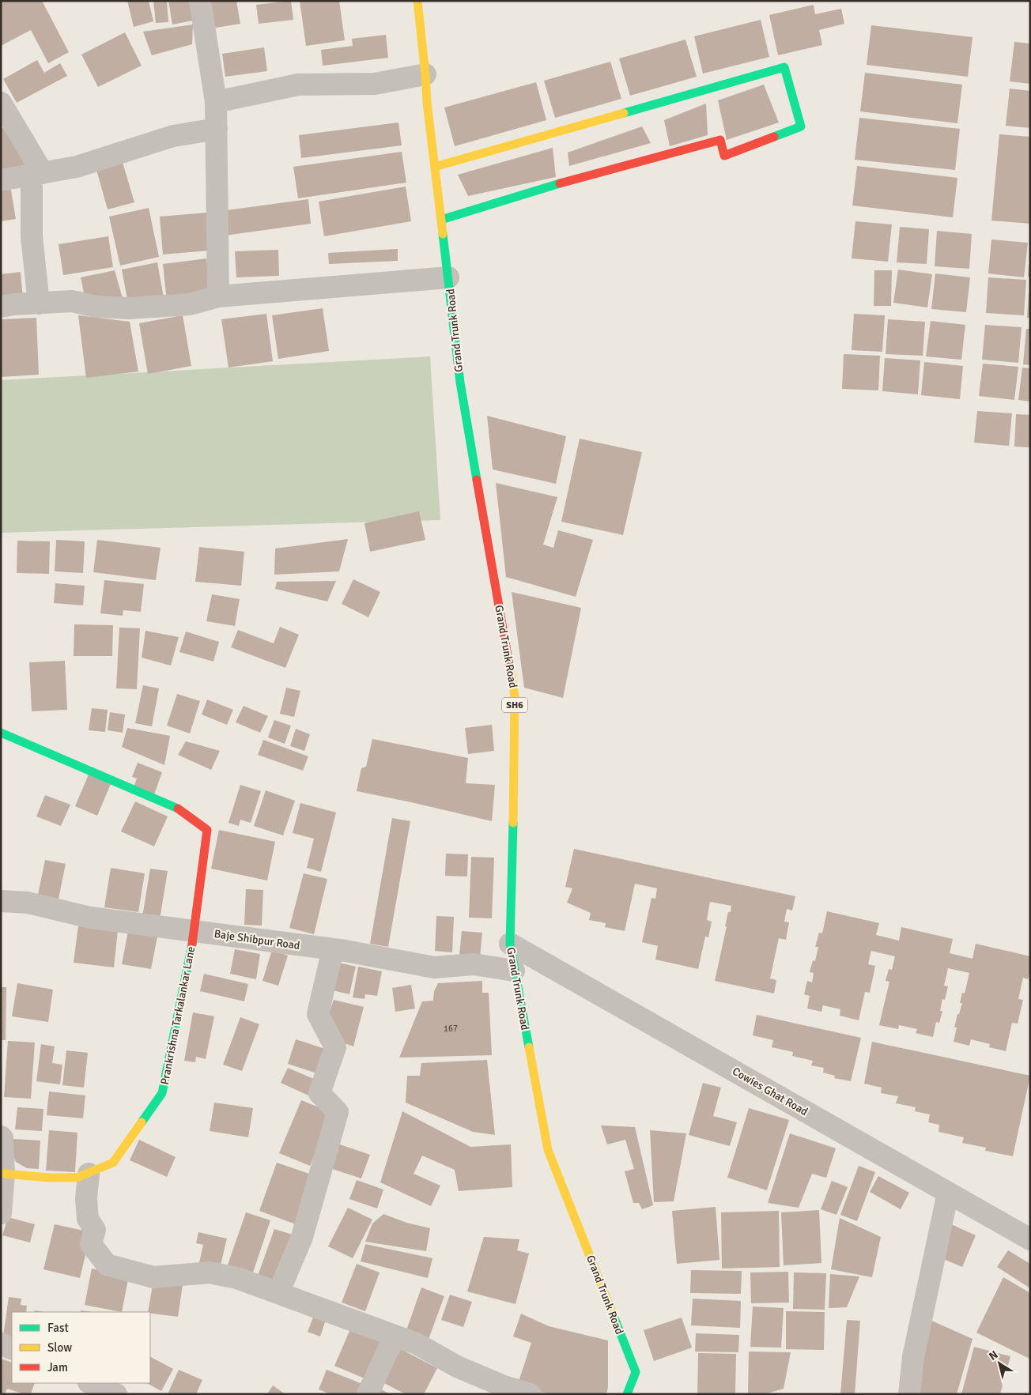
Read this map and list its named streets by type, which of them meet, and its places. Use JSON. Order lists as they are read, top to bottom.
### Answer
{
  "streets": {
    "street": [
      "Grand Trunk Road",
      "SH6",
      "Baje Shibpur Road",
      "Prankrishna Tarkalankar Lane",
      "Cowies Ghat Road"
    ]
  },
  "crossings": [
    ["Grand Trunk Road", "Baje Shibpur Road"],
    ["Grand Trunk Road", "Cowies Ghat Road"],
    ["Baje Shibpur Road", "Prankrishna Tarkalankar Lane"]
  ],
  "house_numbers": ["167"],
  "legend": ["Fast", "Slow", "Jam"],
  "north": "top left"
}
